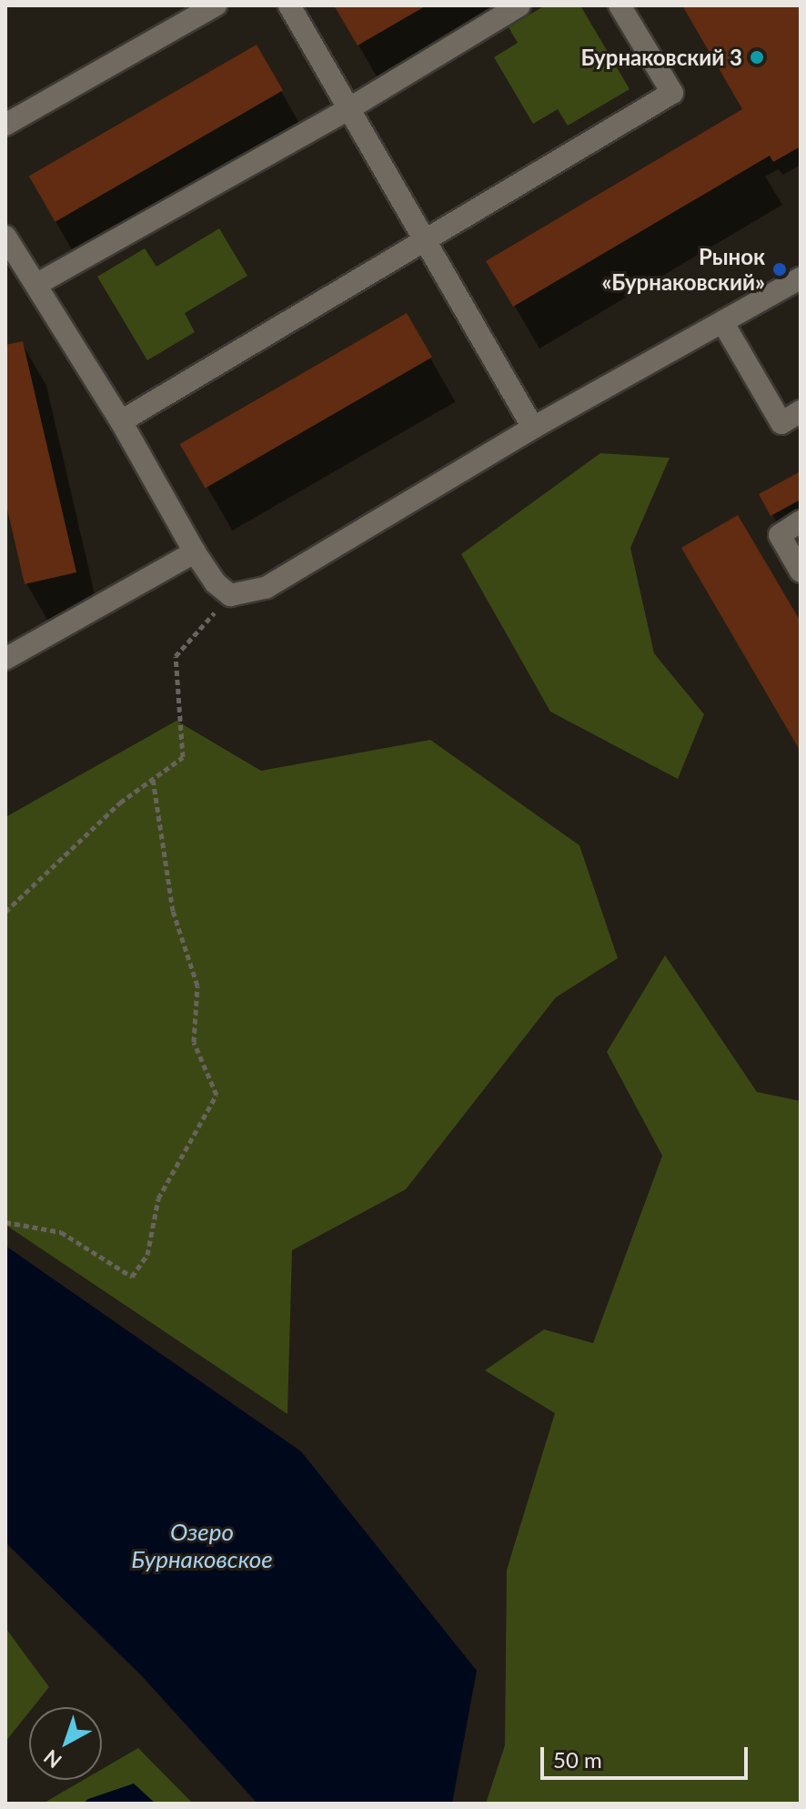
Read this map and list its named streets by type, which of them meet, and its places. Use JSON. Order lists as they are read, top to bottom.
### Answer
{
  "water": ["Озеро Бурнаковское"],
  "places": ["Бурнаковский 3", "Рынок «Бурнаковский»"],
  "scale_bar": "50 m",
  "north": "bottom left"
}
